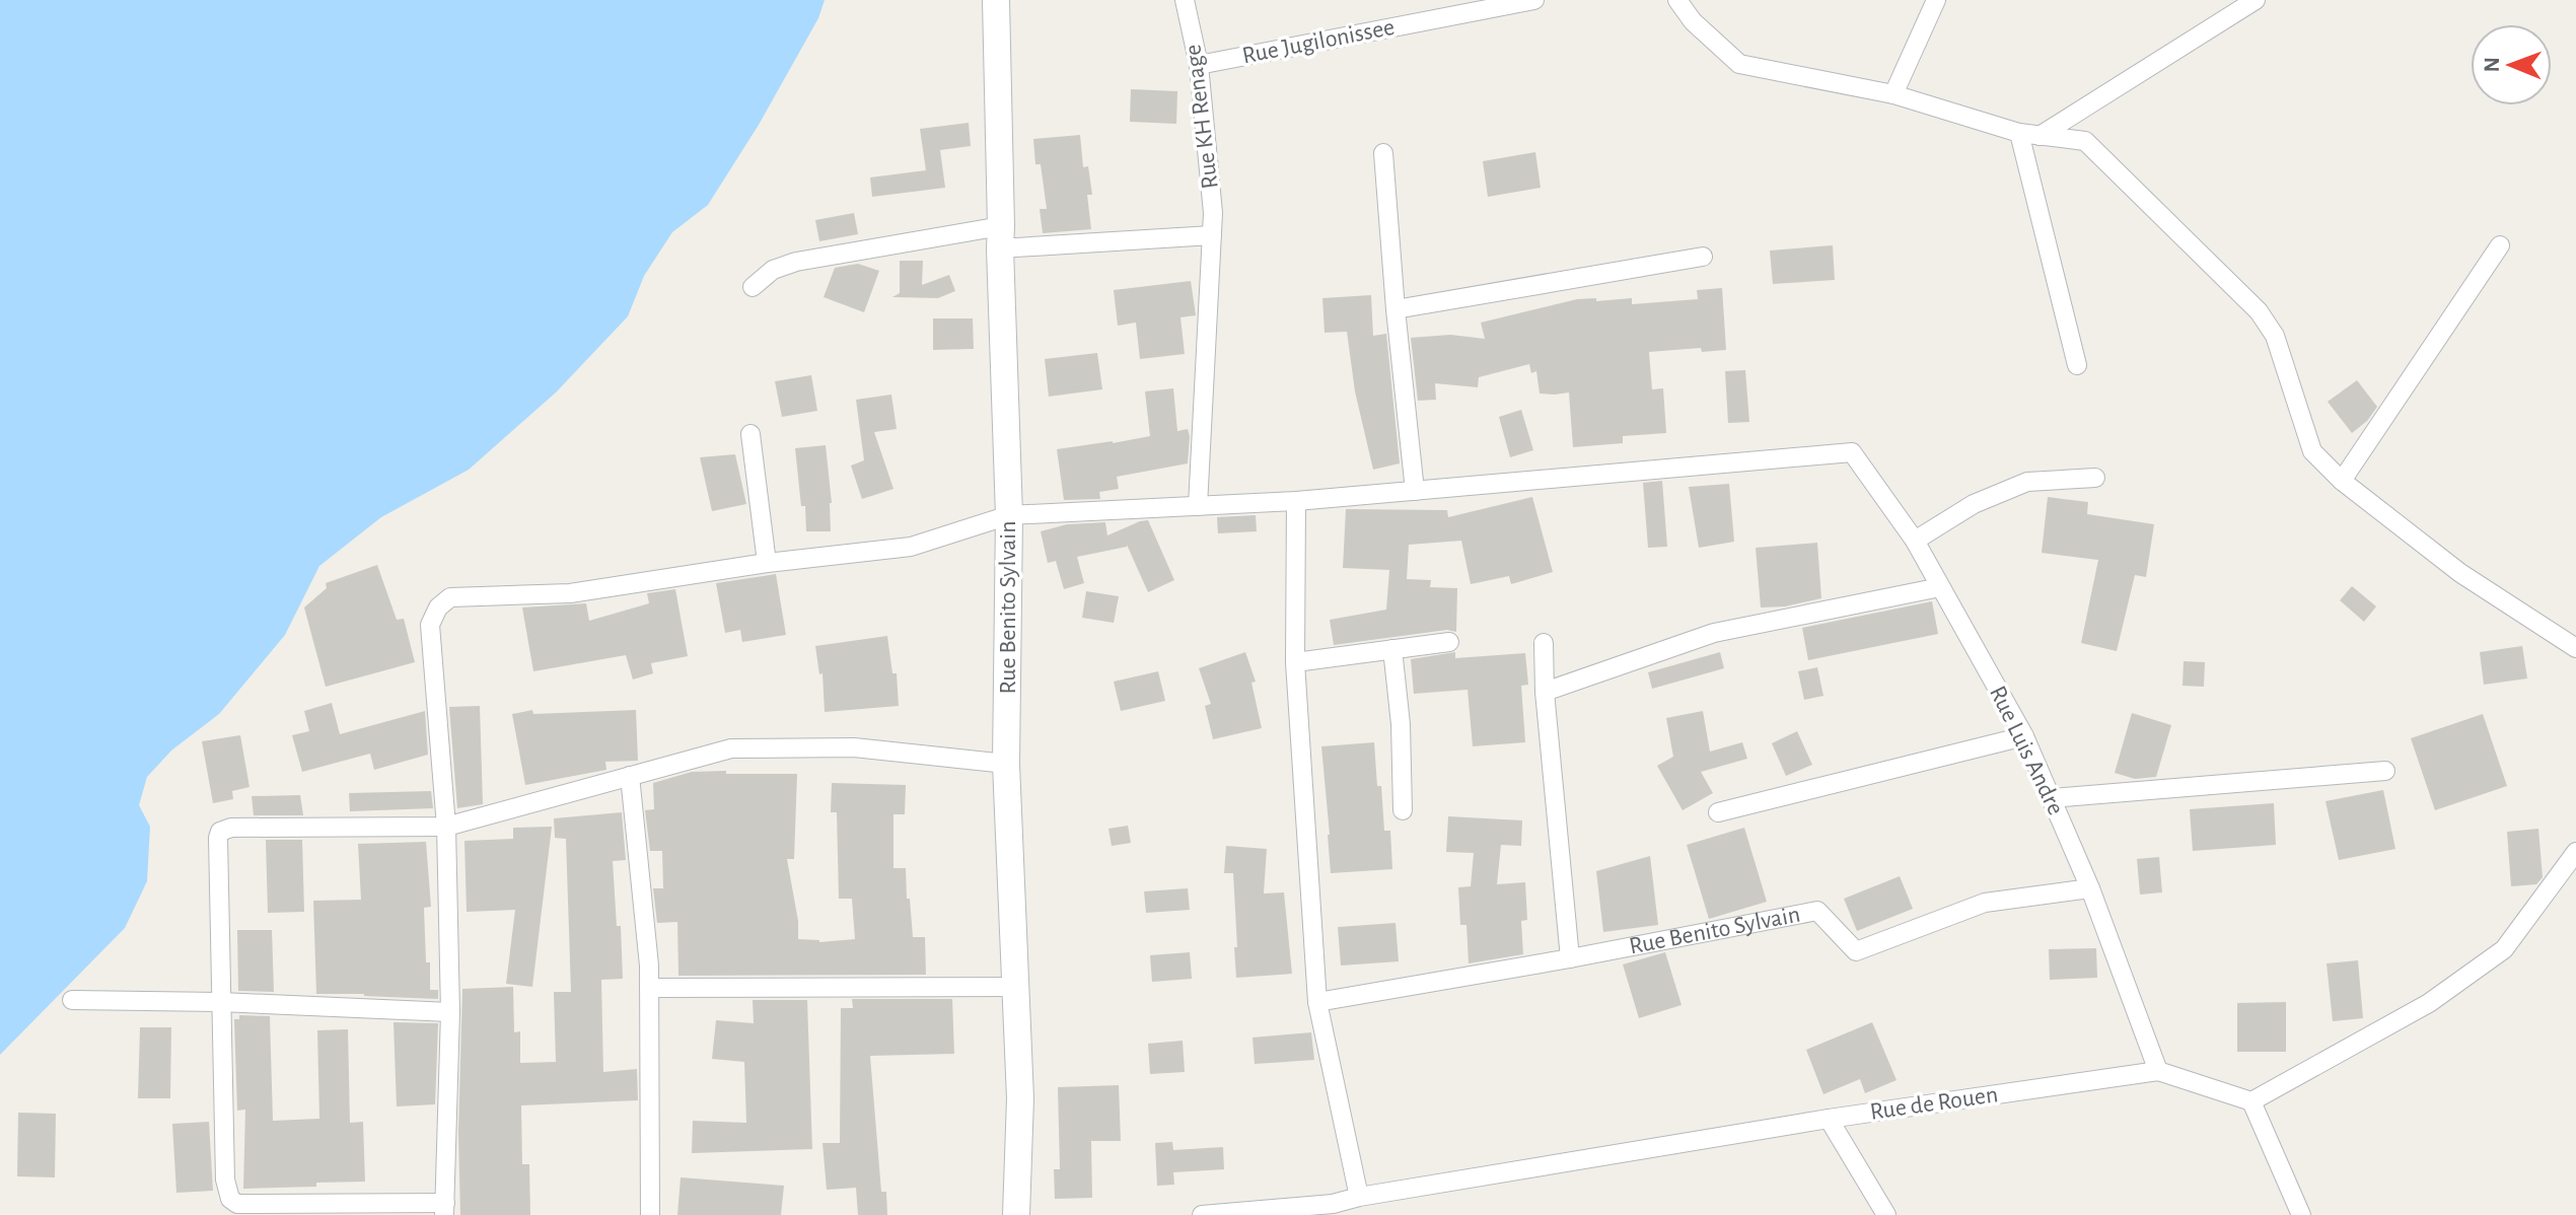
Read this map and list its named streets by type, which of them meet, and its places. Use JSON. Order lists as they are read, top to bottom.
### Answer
{
  "streets": {
    "main road": ["Rue Benito Sylvain"],
    "street": [
      "Rue Jugilonissee",
      "Rue KH Renage",
      "Rue Luis Andre",
      "Rue de Rouen"
    ]
  },
  "crossings": [
    ["Rue Jugilonissee", "Rue KH Renage"],
    ["Rue Benito Sylvain", "Rue Luis Andre"],
    ["Rue Luis Andre", "Rue de Rouen"]
  ],
  "north": "left"
}
